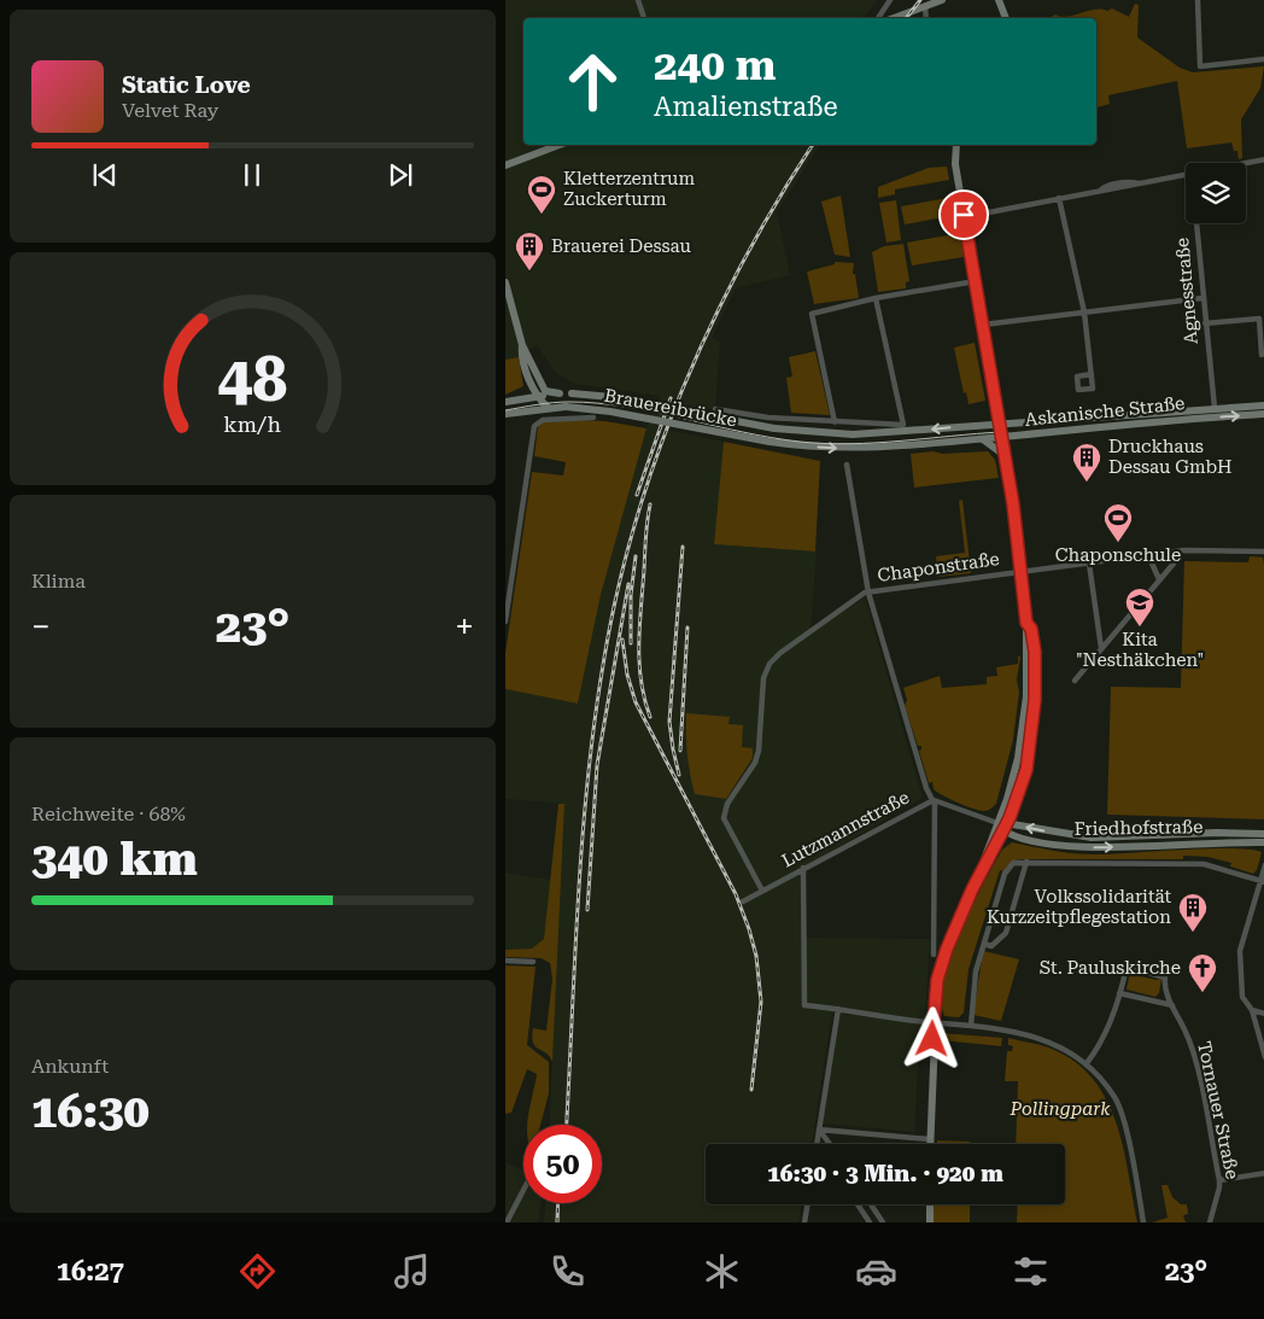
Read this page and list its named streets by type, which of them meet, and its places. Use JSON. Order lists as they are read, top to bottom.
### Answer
{
  "streets": {
    "main road": ["Brauereibrücke", "Askanische Straße", "Friedhofstraße"],
    "street": [
      "Agnesstraße",
      "Chaponstraße",
      "Lutzmannstraße",
      "Tornauer Straße"
    ]
  },
  "crossings": [
    ["Agnesstraße", "Askanische Straße"],
    ["Brauereibrücke", "Askanische Straße"],
    ["Friedhofstraße", "Lutzmannstraße"]
  ],
  "parks": ["Pollingpark"],
  "places": {
    "sports": ["Kletterzentrum Zuckerturm", "Chaponschule"],
    "building": ["Brauerei Dessau", "Druckhaus Dessau GmbH", "Volkssolidarität Kurzzeitpflegestation"],
    "school or university": ["Kita \"Nesthäkchen\""],
    "church": ["St. Pauluskirche"]
  },
  "page": {
    "turn": ["240 m", "Amalienstraße"],
    "song": ["Static Love", "Velvet Ray"],
    "tile": [
      "Klima",
      ["Reichweite · 68%", "340 km"],
      ["Ankunft", "16:30"]
    ],
    "heat": ["−", "23°", "+"],
    "limit": "50",
    "trip": "16:30 · 3 Min. · 920 m",
    "tabs": ["16:27", "23°"],
    "gauge": ["48", "km/h"]
  }
}
